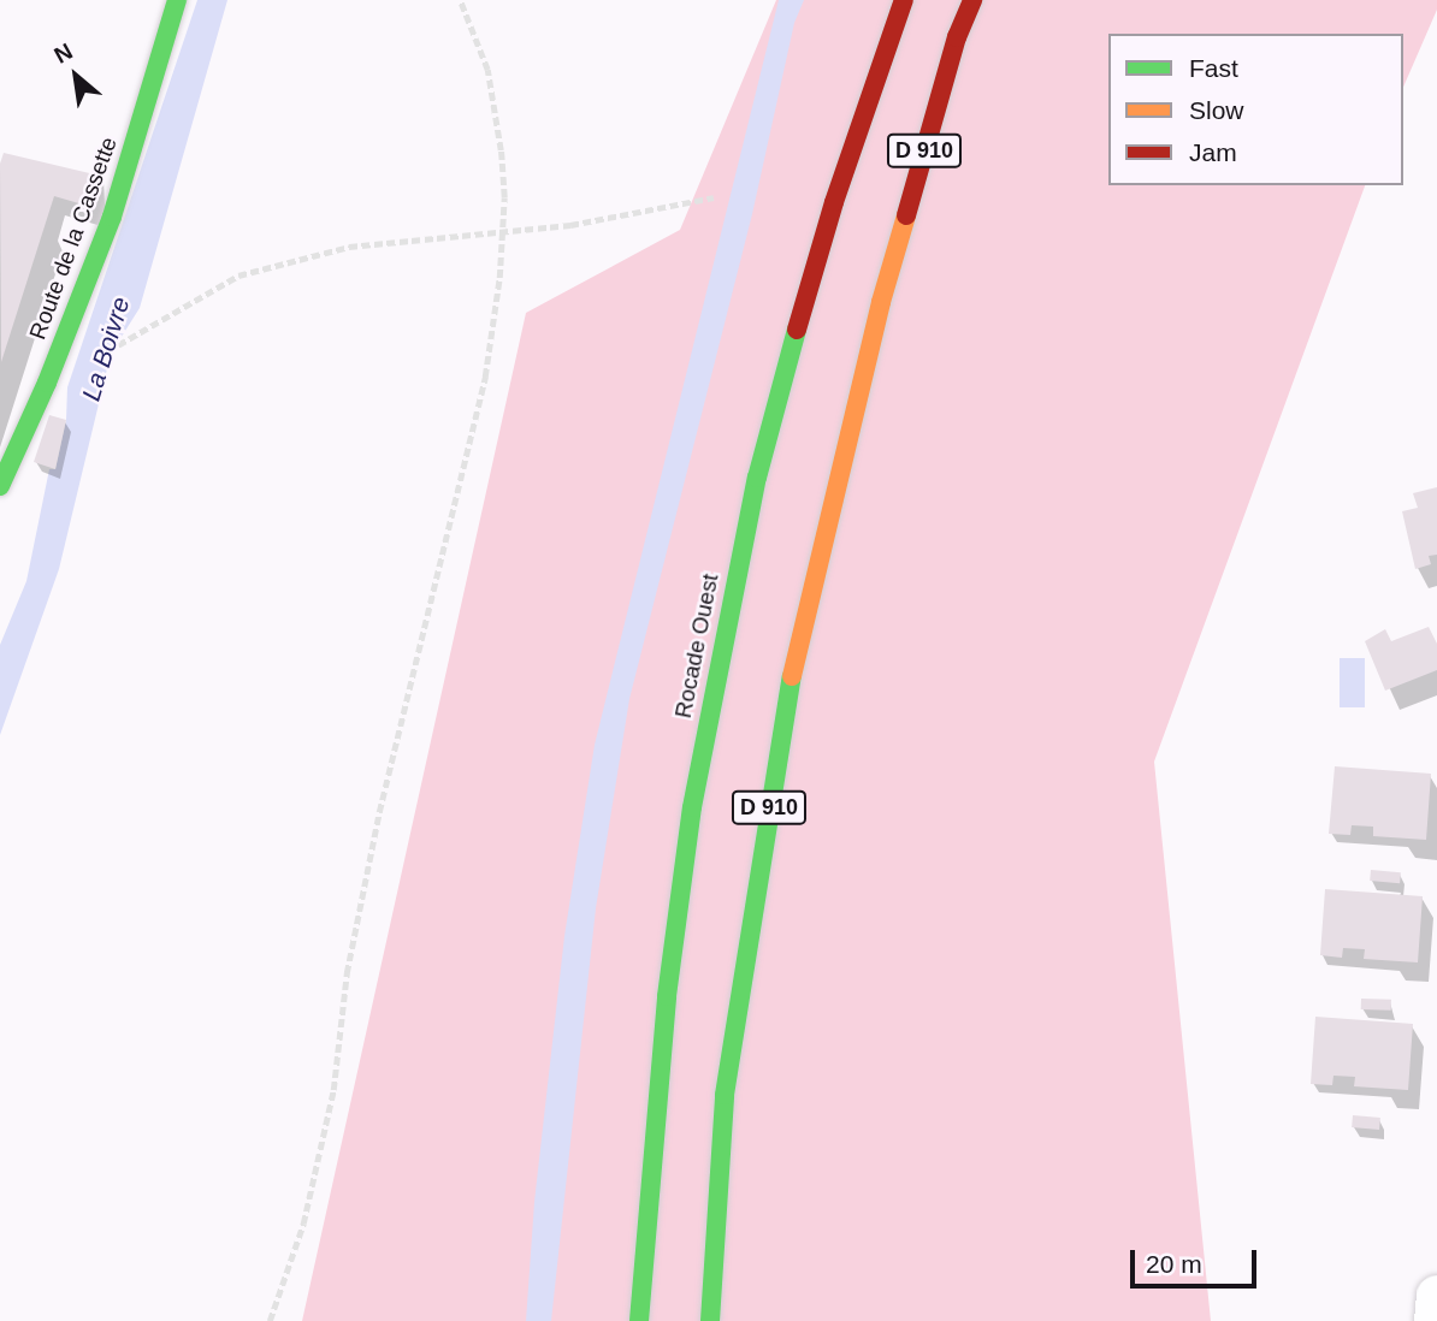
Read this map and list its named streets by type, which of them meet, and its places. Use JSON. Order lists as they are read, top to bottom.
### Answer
{
  "streets": {
    "main road": ["D 910", "Route de la Cassette", "Rocade Ouest"]
  },
  "water": ["La Boivre"],
  "legend": ["Fast", "Slow", "Jam"],
  "scale_bar": "20 m",
  "north": "top left"
}
